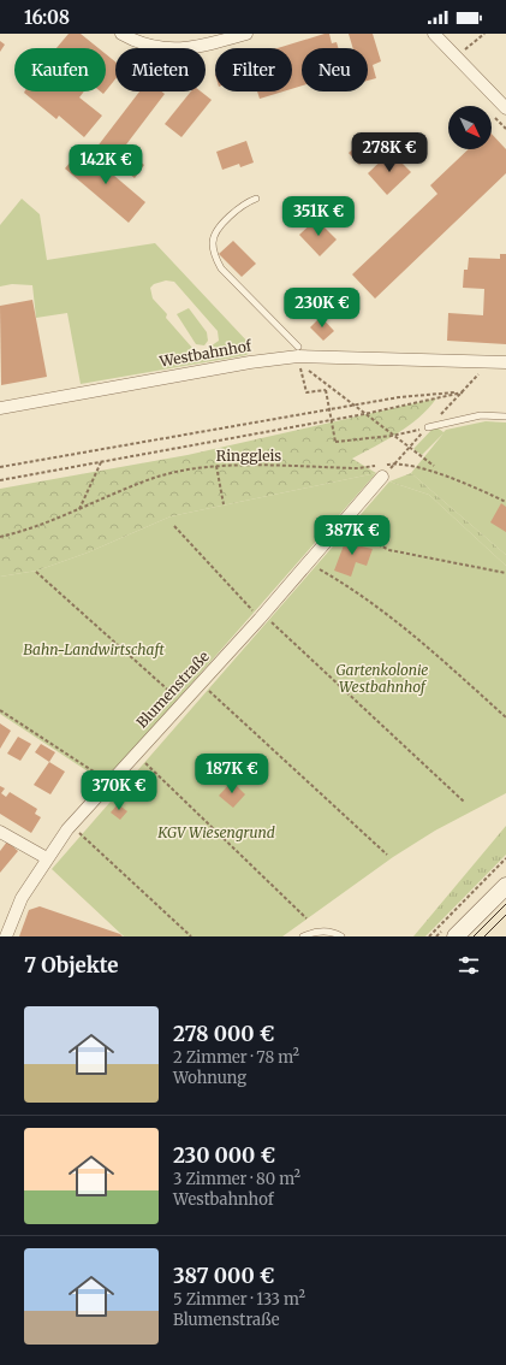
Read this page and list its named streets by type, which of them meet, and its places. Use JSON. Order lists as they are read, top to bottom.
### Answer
{
  "streets": {
    "street": ["Westbahnhof", "Blumenstraße"],
    "path": ["Ringgleis"]
  },
  "crossings": [
    ["Ringgleis", "Blumenstraße"]
  ],
  "parks": ["Bahn-Landwirtschaft", "Gartenkolonie Westbahnhof", "KGV Wiesengrund"],
  "north": "bottom right",
  "page": {
    "status": "16:08",
    "chip": [
      "Kaufen",
      "Mieten",
      "Filter",
      "Neu"
    ],
    "price": [
      "278K €",
      "142K €",
      "351K €",
      "230K €",
      "387K €",
      "187K €",
      "370K €"
    ],
    "heading": "7 Objekte",
    "list": [
      {
        "name": "278 000 €",
        "note": "2 Zimmer · 78 m² · Wohnung"
      },
      {
        "name": "230 000 €",
        "note": "3 Zimmer · 80 m² · Westbahnhof"
      },
      {
        "name": "387 000 €",
        "note": "5 Zimmer · 133 m² · Blumenstraße"
      }
    ]
  }
}
